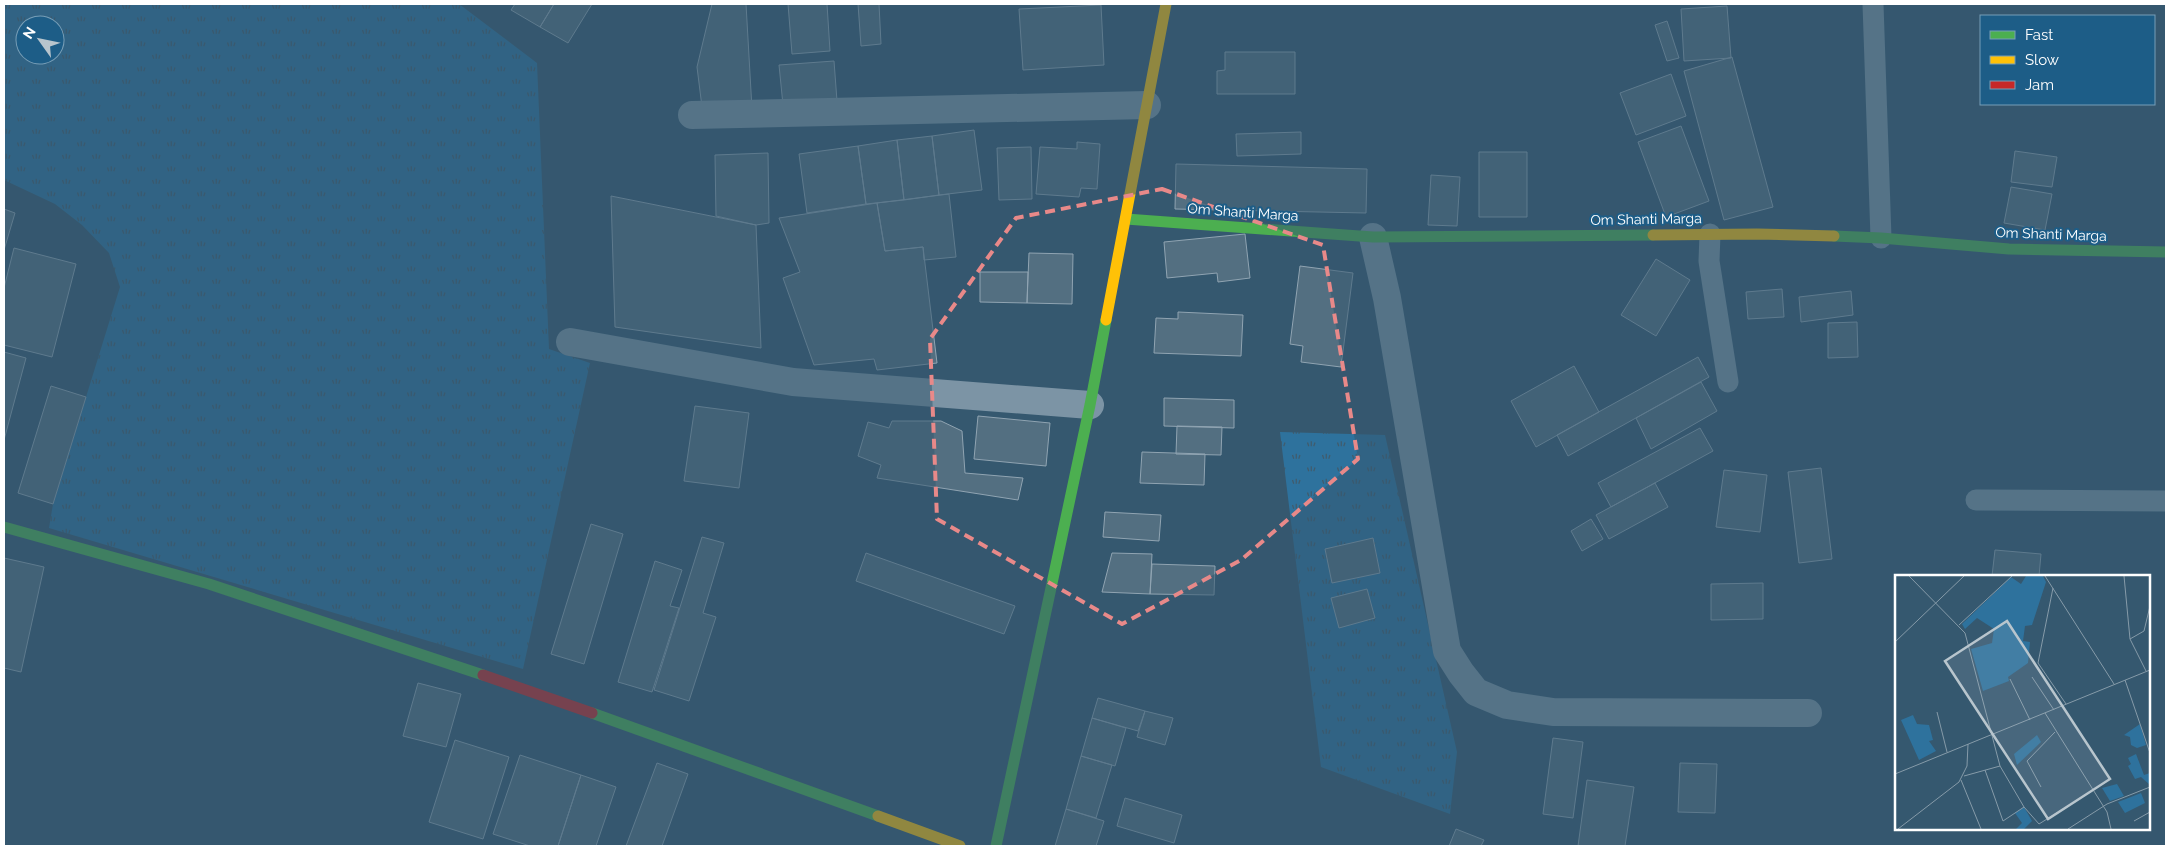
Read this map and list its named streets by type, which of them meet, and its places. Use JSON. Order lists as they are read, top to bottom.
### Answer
{
  "streets": {
    "street": ["Om Shanti Marga"]
  },
  "legend": ["Fast", "Slow", "Jam"],
  "north": "top left"
}
